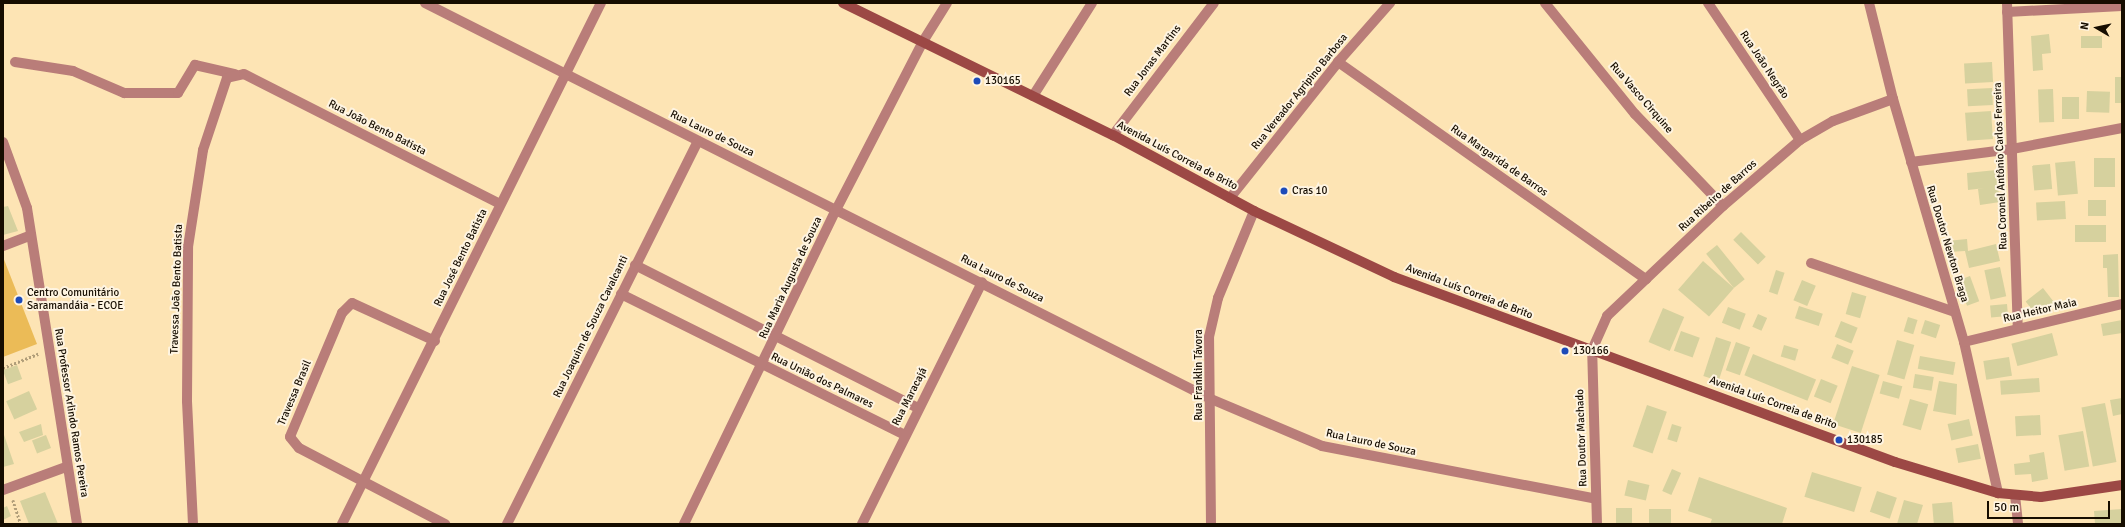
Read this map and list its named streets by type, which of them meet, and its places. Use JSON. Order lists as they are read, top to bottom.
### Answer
{
  "streets": {
    "main road": ["Avenida Luís Correia de Brito"],
    "street": [
      "Rua Jonas Martins",
      "Rua João Negrão",
      "Rua Vereador Agripino Barbosa",
      "Rua Vasco Cirquine",
      "Rua João Bento Batista",
      "Rua Lauro de Souza",
      "Rua Margarida de Barros",
      "Rua Coronel Antônio Carlos Ferreira",
      "Rua Ribeiro de Barros",
      "Rua Doutor Newton Braga",
      "Rua José Bento Batista",
      "Rua Maria Augusta de Souza",
      "Travessa João Bento Batista",
      "Rua Heitor Maia",
      "Rua Joaquim de Souza Cavalcanti",
      "Rua Franklin Távora",
      "Rua União dos Palmares",
      "Travessa Brasil",
      "Rua Maracajá",
      "Rua Professor Arlindo Ramos Pereira",
      "Rua Doutor Machado"
    ]
  },
  "crossings": [
    ["Rua Jonas Martins", "Avenida Luís Correia de Brito"],
    ["Rua João Negrão", "Rua Ribeiro de Barros"],
    ["Rua Vereador Agripino Barbosa", "Avenida Luís Correia de Brito"],
    ["Rua Vereador Agripino Barbosa", "Rua Margarida de Barros"],
    ["Rua Vasco Cirquine", "Rua Ribeiro de Barros"],
    ["Rua João Bento Batista", "Rua José Bento Batista"],
    ["Rua João Bento Batista", "Travessa João Bento Batista"],
    ["Rua Lauro de Souza", "Rua José Bento Batista"],
    ["Rua Lauro de Souza", "Rua Maria Augusta de Souza"],
    ["Rua Lauro de Souza", "Rua Joaquim de Souza Cavalcanti"],
    ["Rua Lauro de Souza", "Rua Franklin Távora"],
    ["Rua Lauro de Souza", "Rua Maracajá"],
    ["Rua Lauro de Souza", "Rua Doutor Machado"],
    ["Avenida Luís Correia de Brito", "Rua Ribeiro de Barros"],
    ["Avenida Luís Correia de Brito", "Rua Doutor Newton Braga"],
    ["Avenida Luís Correia de Brito", "Rua Maria Augusta de Souza"],
    ["Avenida Luís Correia de Brito", "Rua Franklin Távora"],
    ["Avenida Luís Correia de Brito", "Rua Doutor Machado"],
    ["Rua Margarida de Barros", "Rua Ribeiro de Barros"],
    ["Rua Coronel Antônio Carlos Ferreira", "Rua Heitor Maia"],
    ["Rua Ribeiro de Barros", "Rua Doutor Newton Braga"],
    ["Rua Ribeiro de Barros", "Rua Doutor Machado"],
    ["Rua Doutor Newton Braga", "Rua Heitor Maia"],
    ["Rua José Bento Batista", "Travessa Brasil"],
    ["Rua Maria Augusta de Souza", "Rua União dos Palmares"],
    ["Rua Joaquim de Souza Cavalcanti", "Rua União dos Palmares"],
    ["Rua União dos Palmares", "Rua Maracajá"]
  ],
  "places": [
    "130165",
    "Cras 10",
    "Centro Comunitário Saramandáia - ECOE",
    "130166",
    "130185"
  ],
  "scale_bar": "50 m",
  "north": "left"
}
